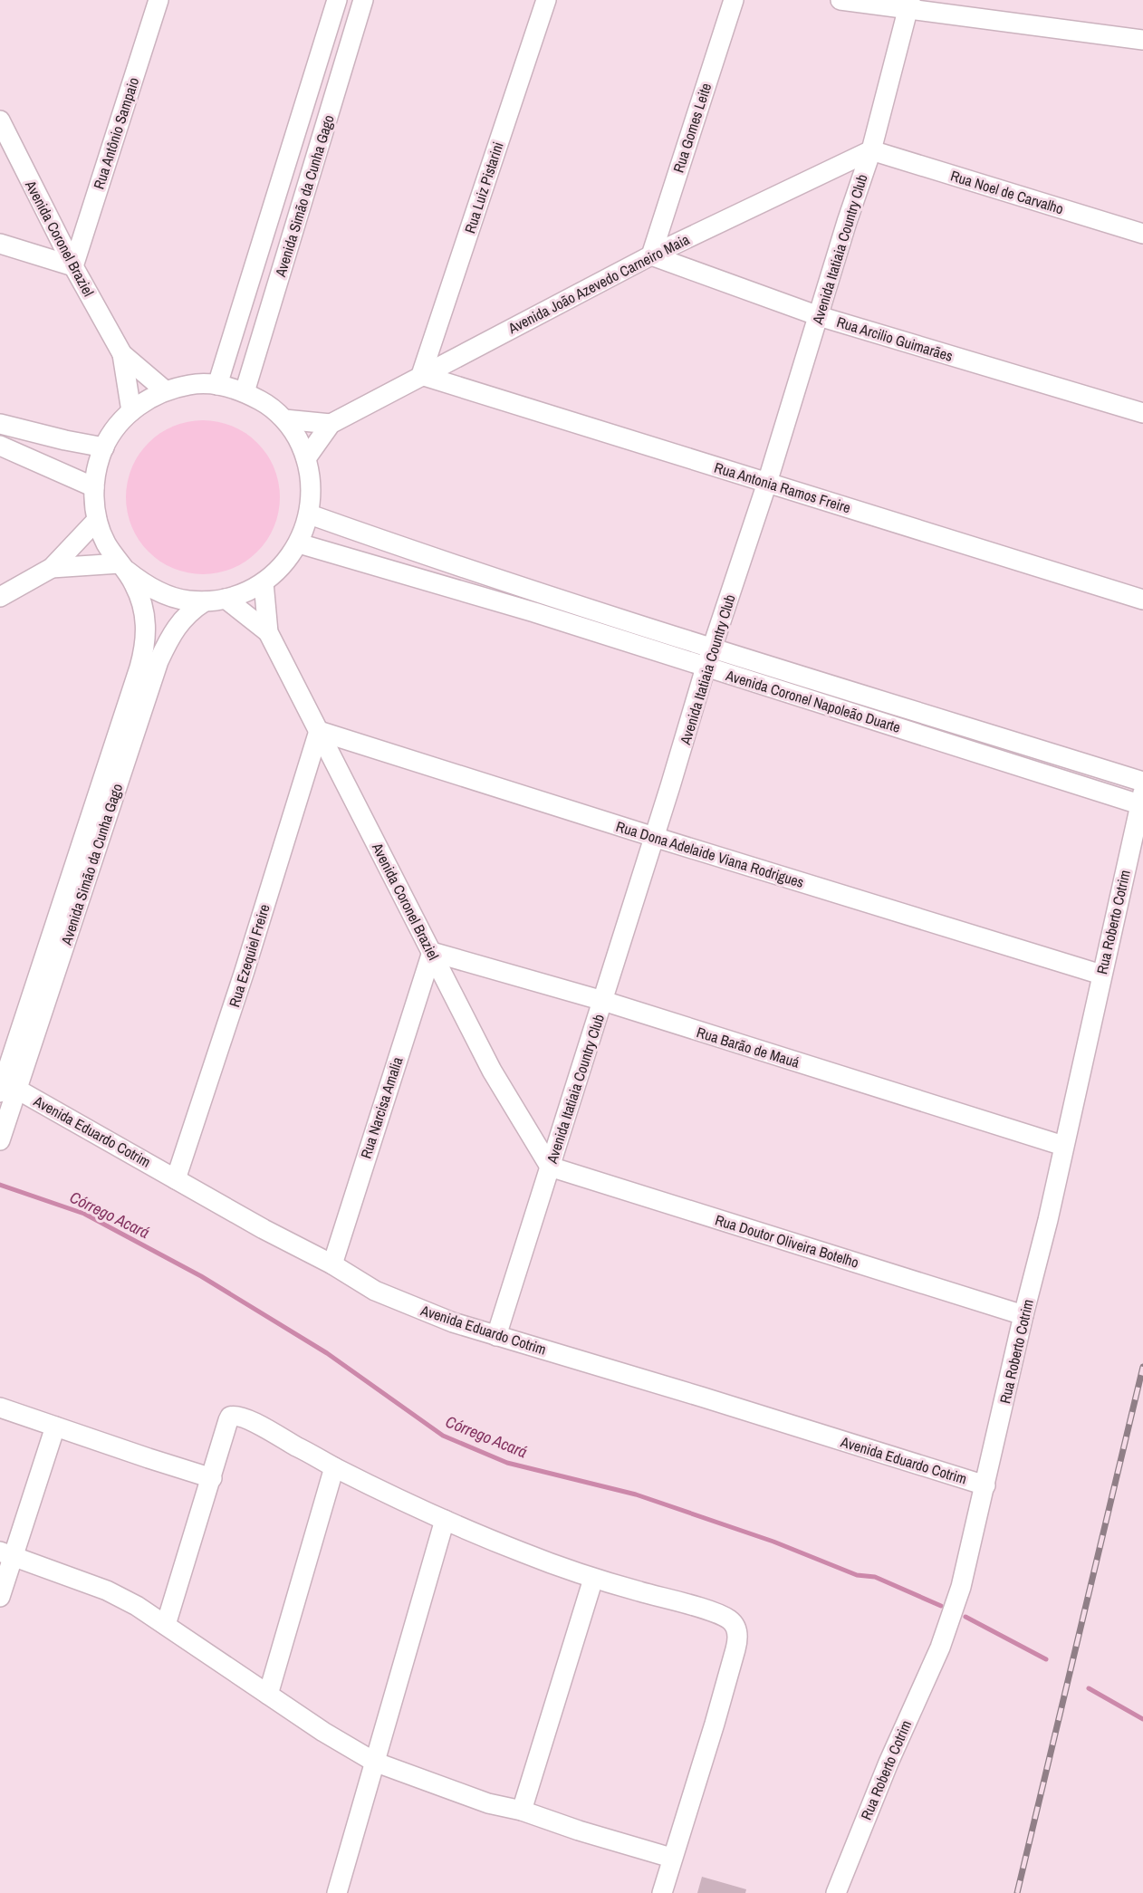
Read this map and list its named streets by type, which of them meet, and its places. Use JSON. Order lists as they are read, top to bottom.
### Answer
{
  "streets": {
    "street": [
      "Rua Gomes Leite",
      "Rua Antônio Sampaio",
      "Rua Luiz Pistarini",
      "Rua Noel de Carvalho",
      "Avenida Simão da Cunha Gago",
      "Avenida Coronel Braziel",
      "Avenida Itatiaia Country Club",
      "Avenida João Azevedo Carneiro Maia",
      "Rua Arcilio Guimarães",
      "Rua Antonia Ramos Freire",
      "Avenida Coronel Napoleão Duarte",
      "Rua Dona Adelaide Viana Rodrigues",
      "Rua Roberto Cotrim",
      "Rua Ezequiel Freire",
      "Rua Barão de Mauá",
      "Rua Narcisa Amalia",
      "Avenida Eduardo Cotrim",
      "Rua Doutor Oliveira Botelho"
    ]
  },
  "crossings": [
    ["Rua Gomes Leite", "Avenida João Azevedo Carneiro Maia"],
    ["Rua Gomes Leite", "Rua Arcilio Guimarães"],
    ["Rua Antônio Sampaio", "Avenida Coronel Braziel"],
    ["Rua Luiz Pistarini", "Avenida João Azevedo Carneiro Maia"],
    ["Rua Luiz Pistarini", "Rua Antonia Ramos Freire"],
    ["Rua Noel de Carvalho", "Avenida Itatiaia Country Club"],
    ["Rua Noel de Carvalho", "Avenida João Azevedo Carneiro Maia"],
    ["Avenida Simão da Cunha Gago", "Avenida Eduardo Cotrim"],
    ["Avenida Coronel Braziel", "Avenida Itatiaia Country Club"],
    ["Avenida Coronel Braziel", "Rua Dona Adelaide Viana Rodrigues"],
    ["Avenida Coronel Braziel", "Rua Ezequiel Freire"],
    ["Avenida Coronel Braziel", "Rua Barão de Mauá"],
    ["Avenida Coronel Braziel", "Rua Narcisa Amalia"],
    ["Avenida Coronel Braziel", "Rua Doutor Oliveira Botelho"],
    ["Avenida Itatiaia Country Club", "Avenida João Azevedo Carneiro Maia"],
    ["Avenida Itatiaia Country Club", "Rua Arcilio Guimarães"],
    ["Avenida Itatiaia Country Club", "Rua Antonia Ramos Freire"],
    ["Avenida Itatiaia Country Club", "Avenida Coronel Napoleão Duarte"],
    ["Avenida Itatiaia Country Club", "Rua Dona Adelaide Viana Rodrigues"],
    ["Avenida Itatiaia Country Club", "Rua Barão de Mauá"],
    ["Avenida Itatiaia Country Club", "Avenida Eduardo Cotrim"],
    ["Avenida Itatiaia Country Club", "Rua Doutor Oliveira Botelho"],
    ["Avenida João Azevedo Carneiro Maia", "Rua Arcilio Guimarães"],
    ["Avenida João Azevedo Carneiro Maia", "Rua Antonia Ramos Freire"],
    ["Avenida Coronel Napoleão Duarte", "Rua Roberto Cotrim"],
    ["Rua Dona Adelaide Viana Rodrigues", "Rua Roberto Cotrim"],
    ["Rua Dona Adelaide Viana Rodrigues", "Rua Ezequiel Freire"],
    ["Rua Roberto Cotrim", "Rua Barão de Mauá"],
    ["Rua Roberto Cotrim", "Avenida Eduardo Cotrim"],
    ["Rua Roberto Cotrim", "Rua Doutor Oliveira Botelho"],
    ["Rua Ezequiel Freire", "Avenida Eduardo Cotrim"],
    ["Rua Barão de Mauá", "Rua Narcisa Amalia"],
    ["Rua Narcisa Amalia", "Avenida Eduardo Cotrim"]
  ],
  "water": ["Córrego Acará"]
}
